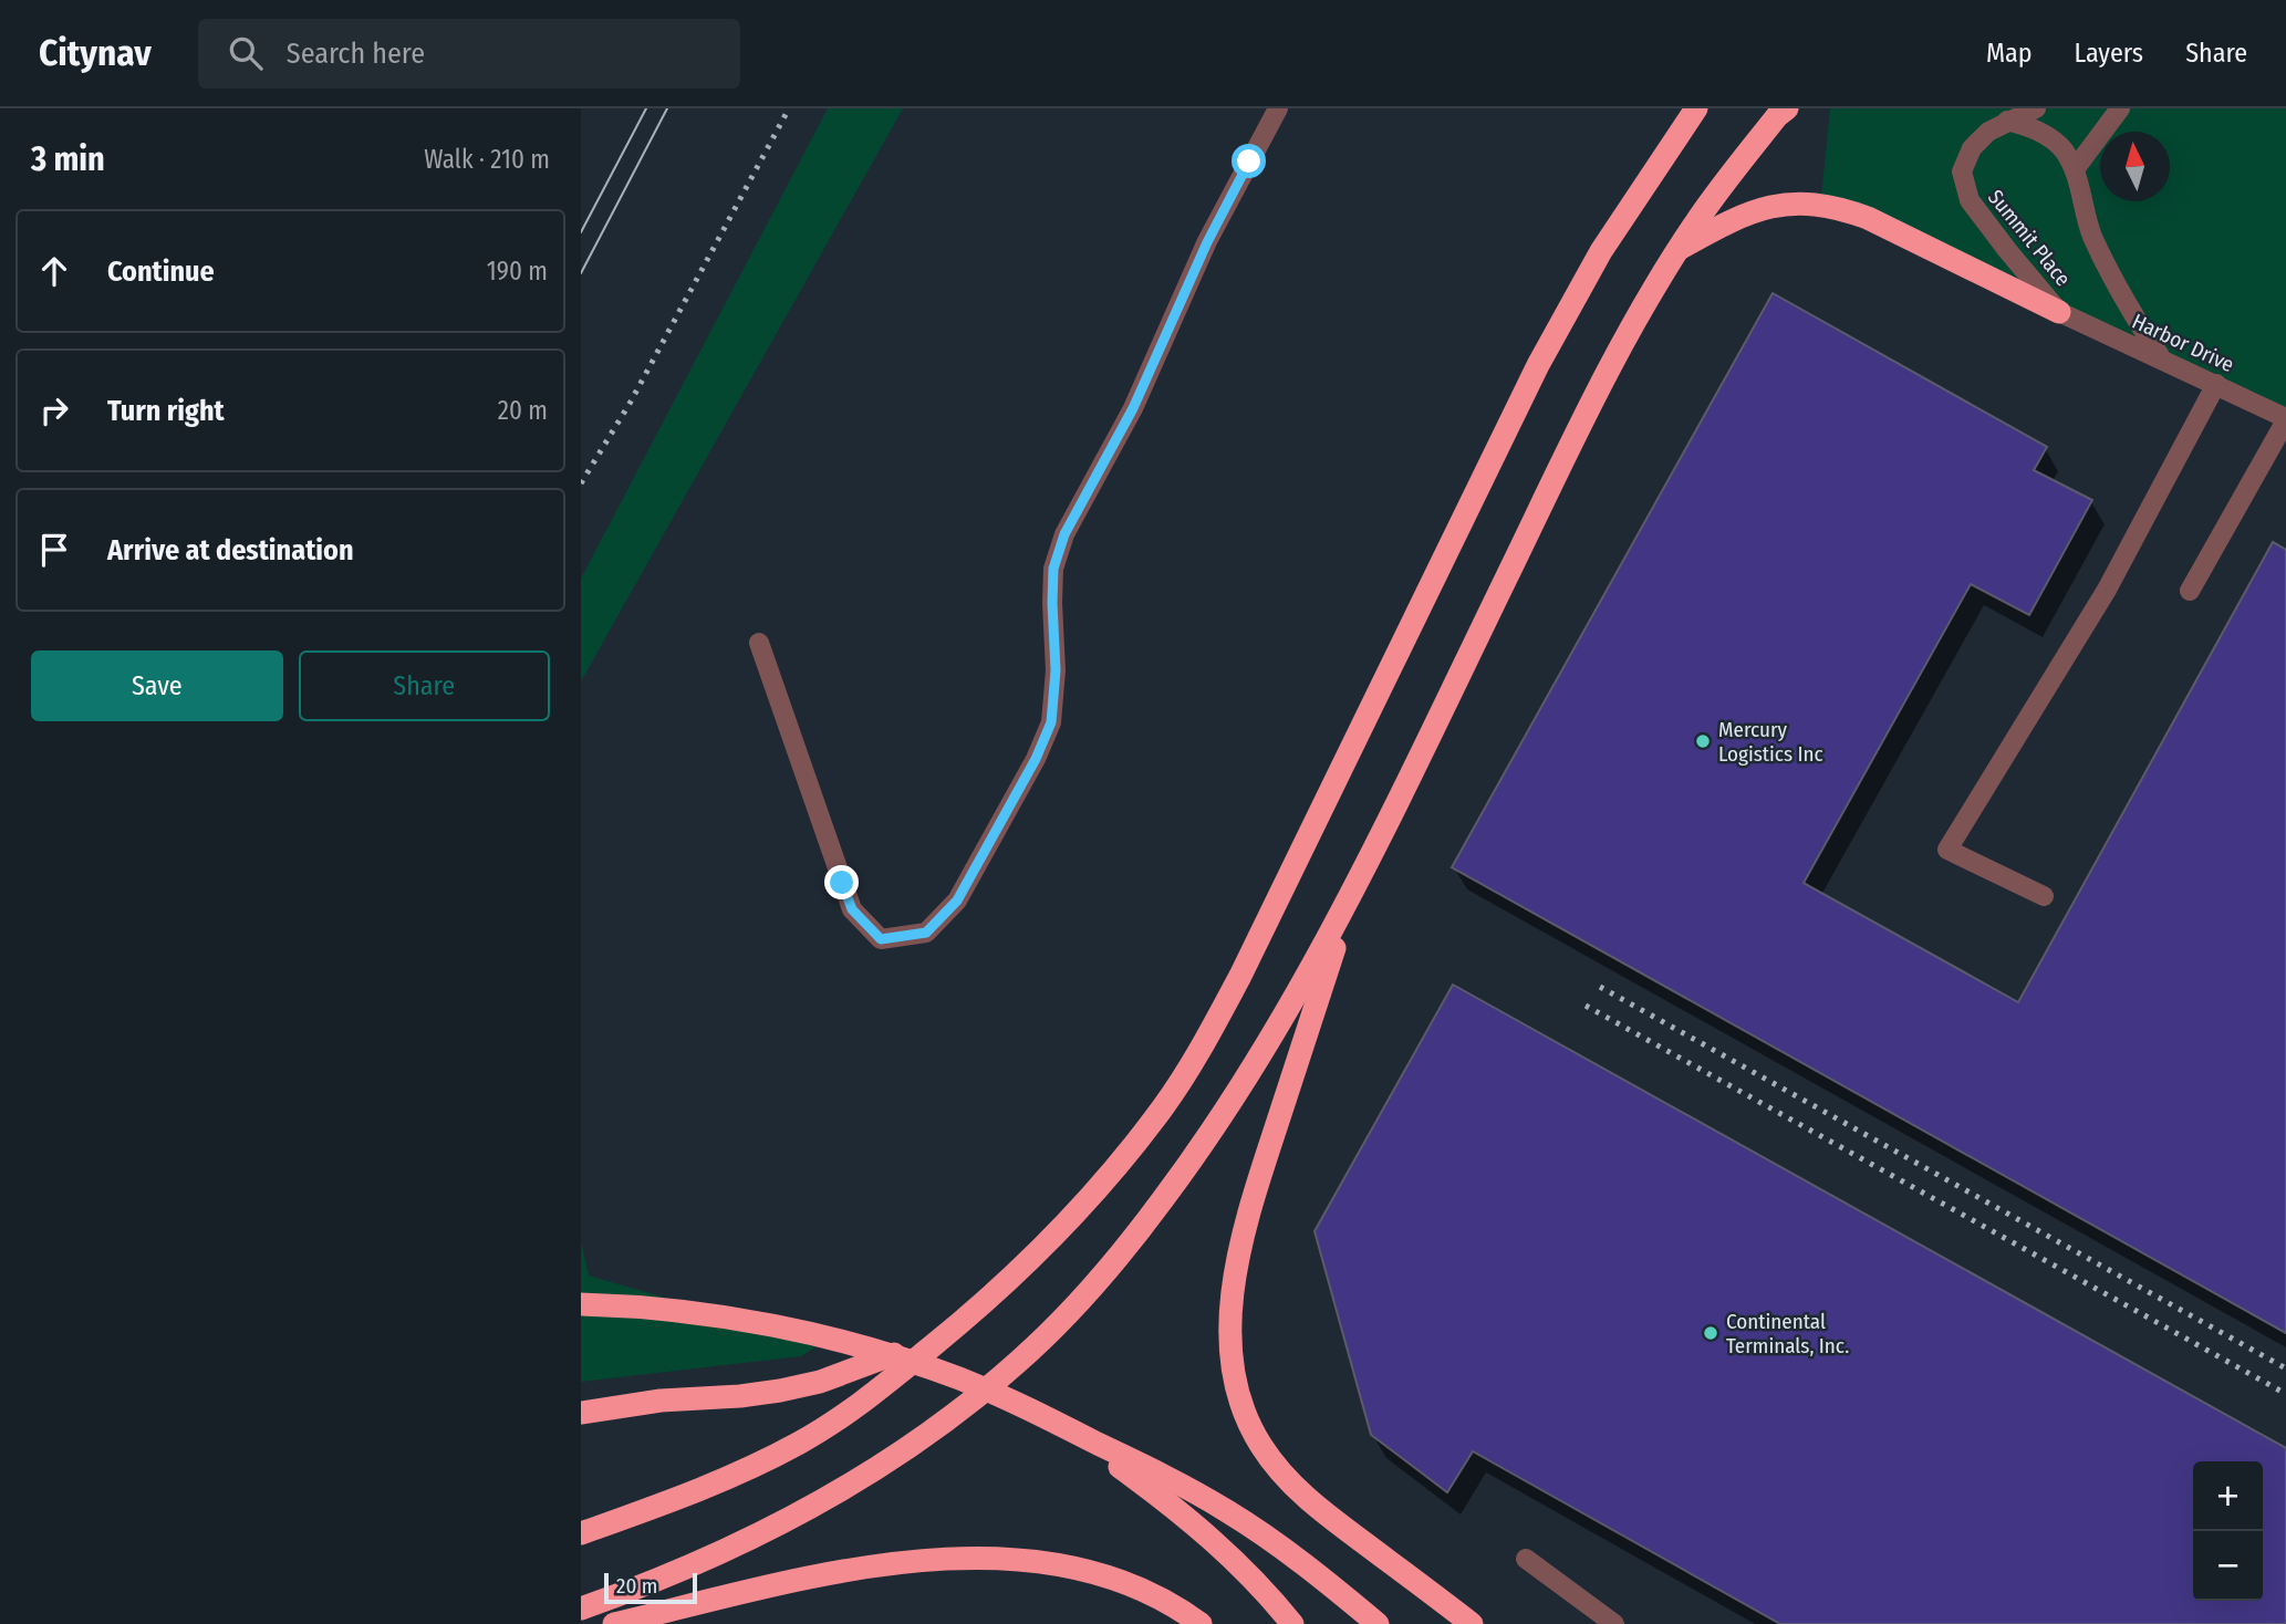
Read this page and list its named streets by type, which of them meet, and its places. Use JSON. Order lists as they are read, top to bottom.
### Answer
{
  "streets": {
    "street": ["Summit Place", "Harbor Drive"]
  },
  "crossings": [
    ["Summit Place", "Harbor Drive"]
  ],
  "places": ["Mercury Logistics Inc", "Continental Terminals, Inc."],
  "scale_bar": "20 m",
  "north": "top",
  "page": {
    "header": "Citynav",
    "search": "Search here",
    "nav": ["Map", "Layers", "Share"],
    "heading": ["3 min", "Walk · 210 m"],
    "list": [
      ["Continue", "190 m"],
      ["Turn right", "20 m"],
      "Arrive at destination"
    ],
    "buttons": ["Save", "Share"],
    "map_buttons": ["+", "−"],
    "scale": "20 m"
  }
}
